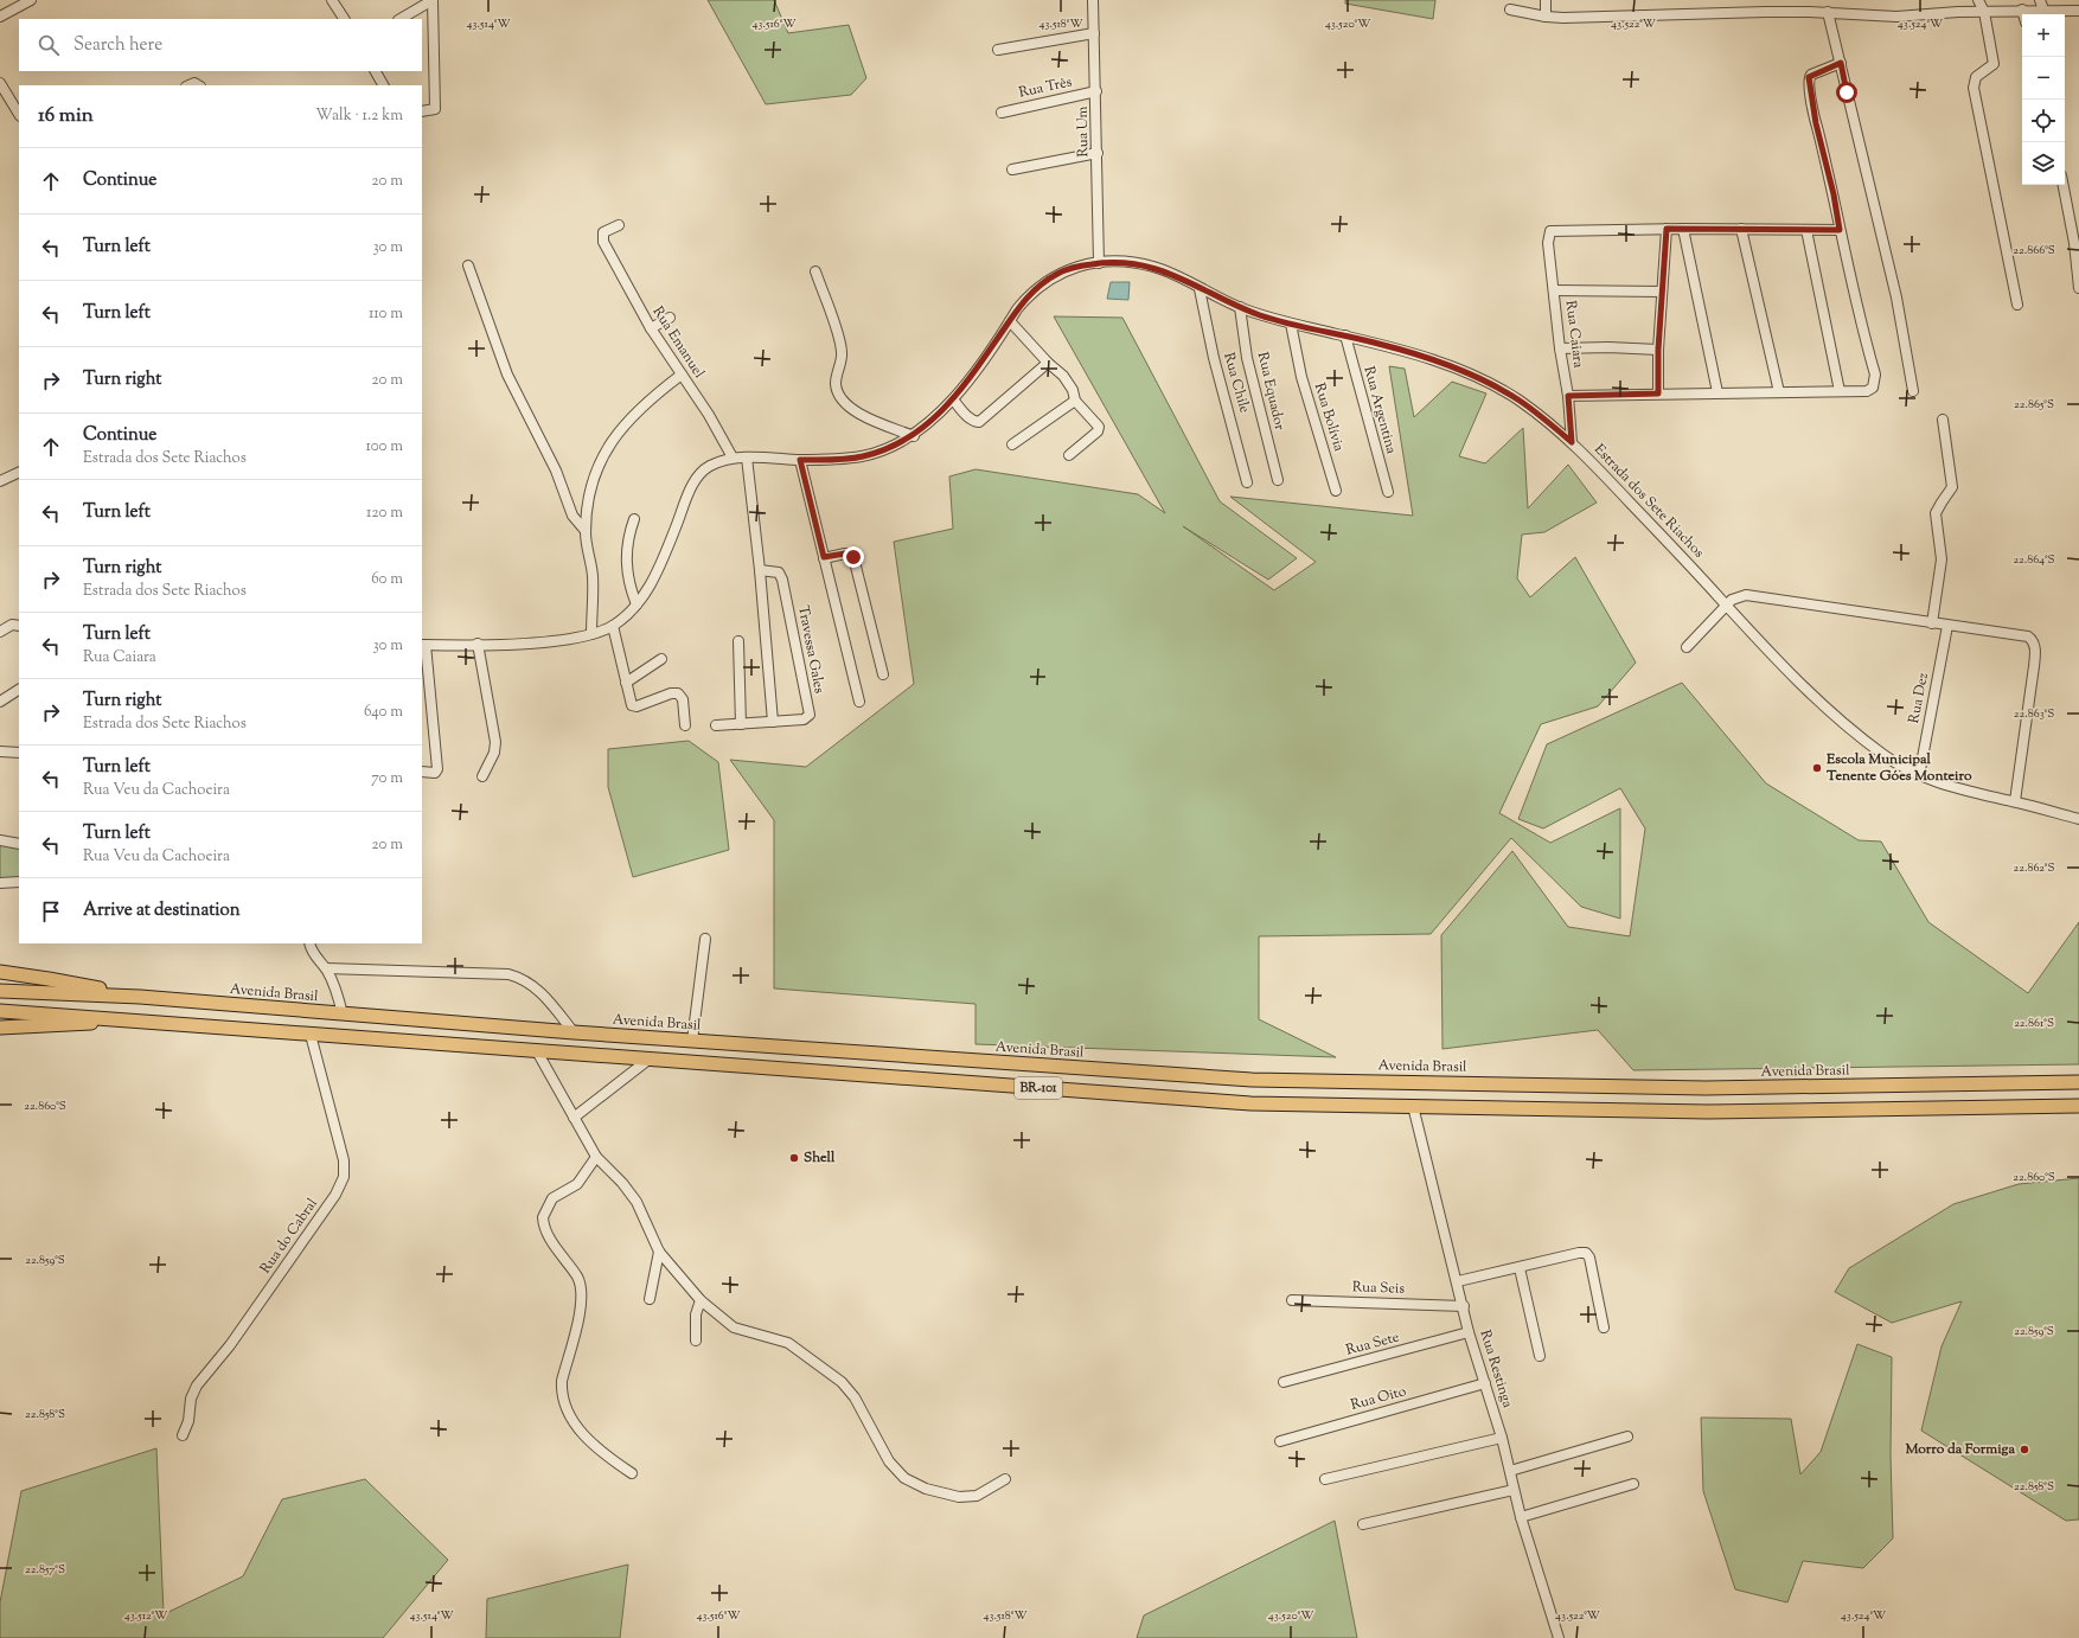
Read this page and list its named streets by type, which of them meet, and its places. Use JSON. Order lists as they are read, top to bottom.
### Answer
{
  "streets": {
    "highway": ["Avenida Brasil", "BR-101"],
    "street": [
      "Rua Três",
      "Rua Um",
      "Rua Caiara",
      "Rua Emanuel",
      "Rua Chile",
      "Rua Equador",
      "Rua Argentina",
      "Rua Bolívia",
      "Estrada dos Sete Riachos",
      "Travessa Gales",
      "Rua Dez",
      "Rua do Cabral",
      "Rua Seis",
      "Rua Sete",
      "Rua Restinga",
      "Rua Oito"
    ]
  },
  "crossings": [
    ["Rua Três", "Rua Um"],
    ["Rua Um", "Estrada dos Sete Riachos"],
    ["Rua Caiara", "Estrada dos Sete Riachos"],
    ["Rua Emanuel", "Estrada dos Sete Riachos"],
    ["Rua Chile", "Estrada dos Sete Riachos"],
    ["Rua Equador", "Estrada dos Sete Riachos"],
    ["Rua Argentina", "Estrada dos Sete Riachos"],
    ["Rua Bolívia", "Estrada dos Sete Riachos"],
    ["Estrada dos Sete Riachos", "Rua Dez"],
    ["BR-101", "Rua do Cabral"],
    ["BR-101", "Rua Restinga"],
    ["Rua Seis", "Rua Restinga"],
    ["Rua Sete", "Rua Restinga"],
    ["Rua Restinga", "Rua Oito"]
  ],
  "places": ["Escola Municipal Tenente Góes Monteiro", "Shell", "Morro da Formiga"],
  "page": {
    "map_buttons": ["+", "−"],
    "search": "Search here",
    "heading": ["16 min", "Walk · 1.2 km"],
    "list": [
      ["Continue", "20 m"],
      ["Turn left", "30 m"],
      ["Turn left", "110 m"],
      ["Turn right", "20 m"],
      ["Continue", "Estrada dos Sete Riachos", "100 m"],
      ["Turn left", "120 m"],
      ["Turn right", "Estrada dos Sete Riachos", "60 m"],
      ["Turn left", "Rua Caiara", "30 m"],
      ["Turn right", "Estrada dos Sete Riachos", "640 m"],
      ["Turn left", "Rua Veu da Cachoeira", "70 m"],
      ["Turn left", "Rua Veu da Cachoeira", "20 m"],
      "Arrive at destination"
    ]
  },
  "coordinates": [
    "43.514°W",
    "43.516°W",
    "43.518°W",
    "43.520°W",
    "43.522°W",
    "43.524°W",
    "22.866°S",
    "22.865°S",
    "22.864°S",
    "22.863°S",
    "22.862°S",
    "22.861°S",
    "22.860°S",
    "22.859°S",
    "22.858°S",
    "22.857°S",
    "43.512°W"
  ]
}
